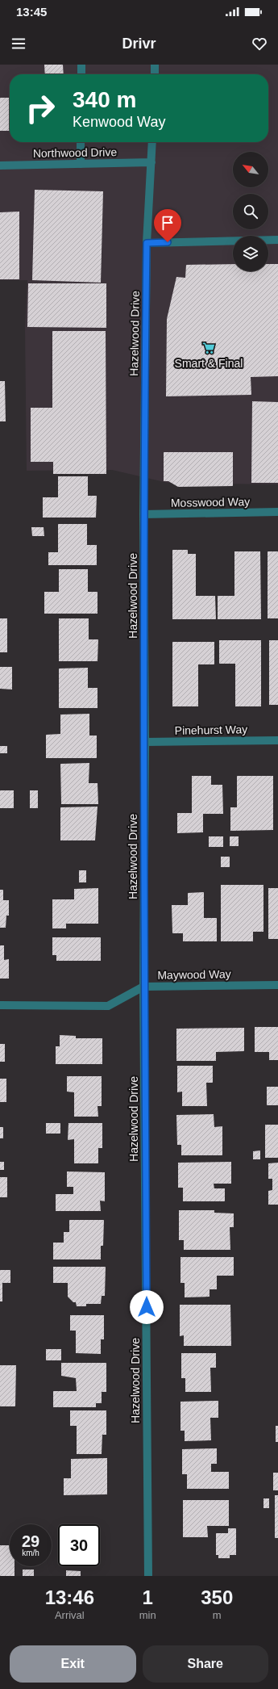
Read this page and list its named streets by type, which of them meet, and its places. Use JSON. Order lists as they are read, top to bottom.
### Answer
{
  "streets": {
    "street": [
      "Northwood Drive",
      "Hazelwood Drive",
      "Mosswood Way",
      "Pinehurst Way",
      "Maywood Way"
    ]
  },
  "crossings": [
    ["Northwood Drive", "Hazelwood Drive"],
    ["Hazelwood Drive", "Mosswood Way"],
    ["Hazelwood Drive", "Pinehurst Way"],
    ["Hazelwood Drive", "Maywood Way"]
  ],
  "places": {
    "supermarket": ["Smart & Final"]
  },
  "north": "top left",
  "page": {
    "status": "13:45",
    "header": "Drivr",
    "turn": ["340 m", "Kenwood Way"],
    "speed": "29 km/h",
    "limit": "30",
    "eta": [
      "13:46",
      "Arrival",
      "1",
      "min",
      "350",
      "m"
    ],
    "buttons": ["Exit", "Share"]
  }
}
